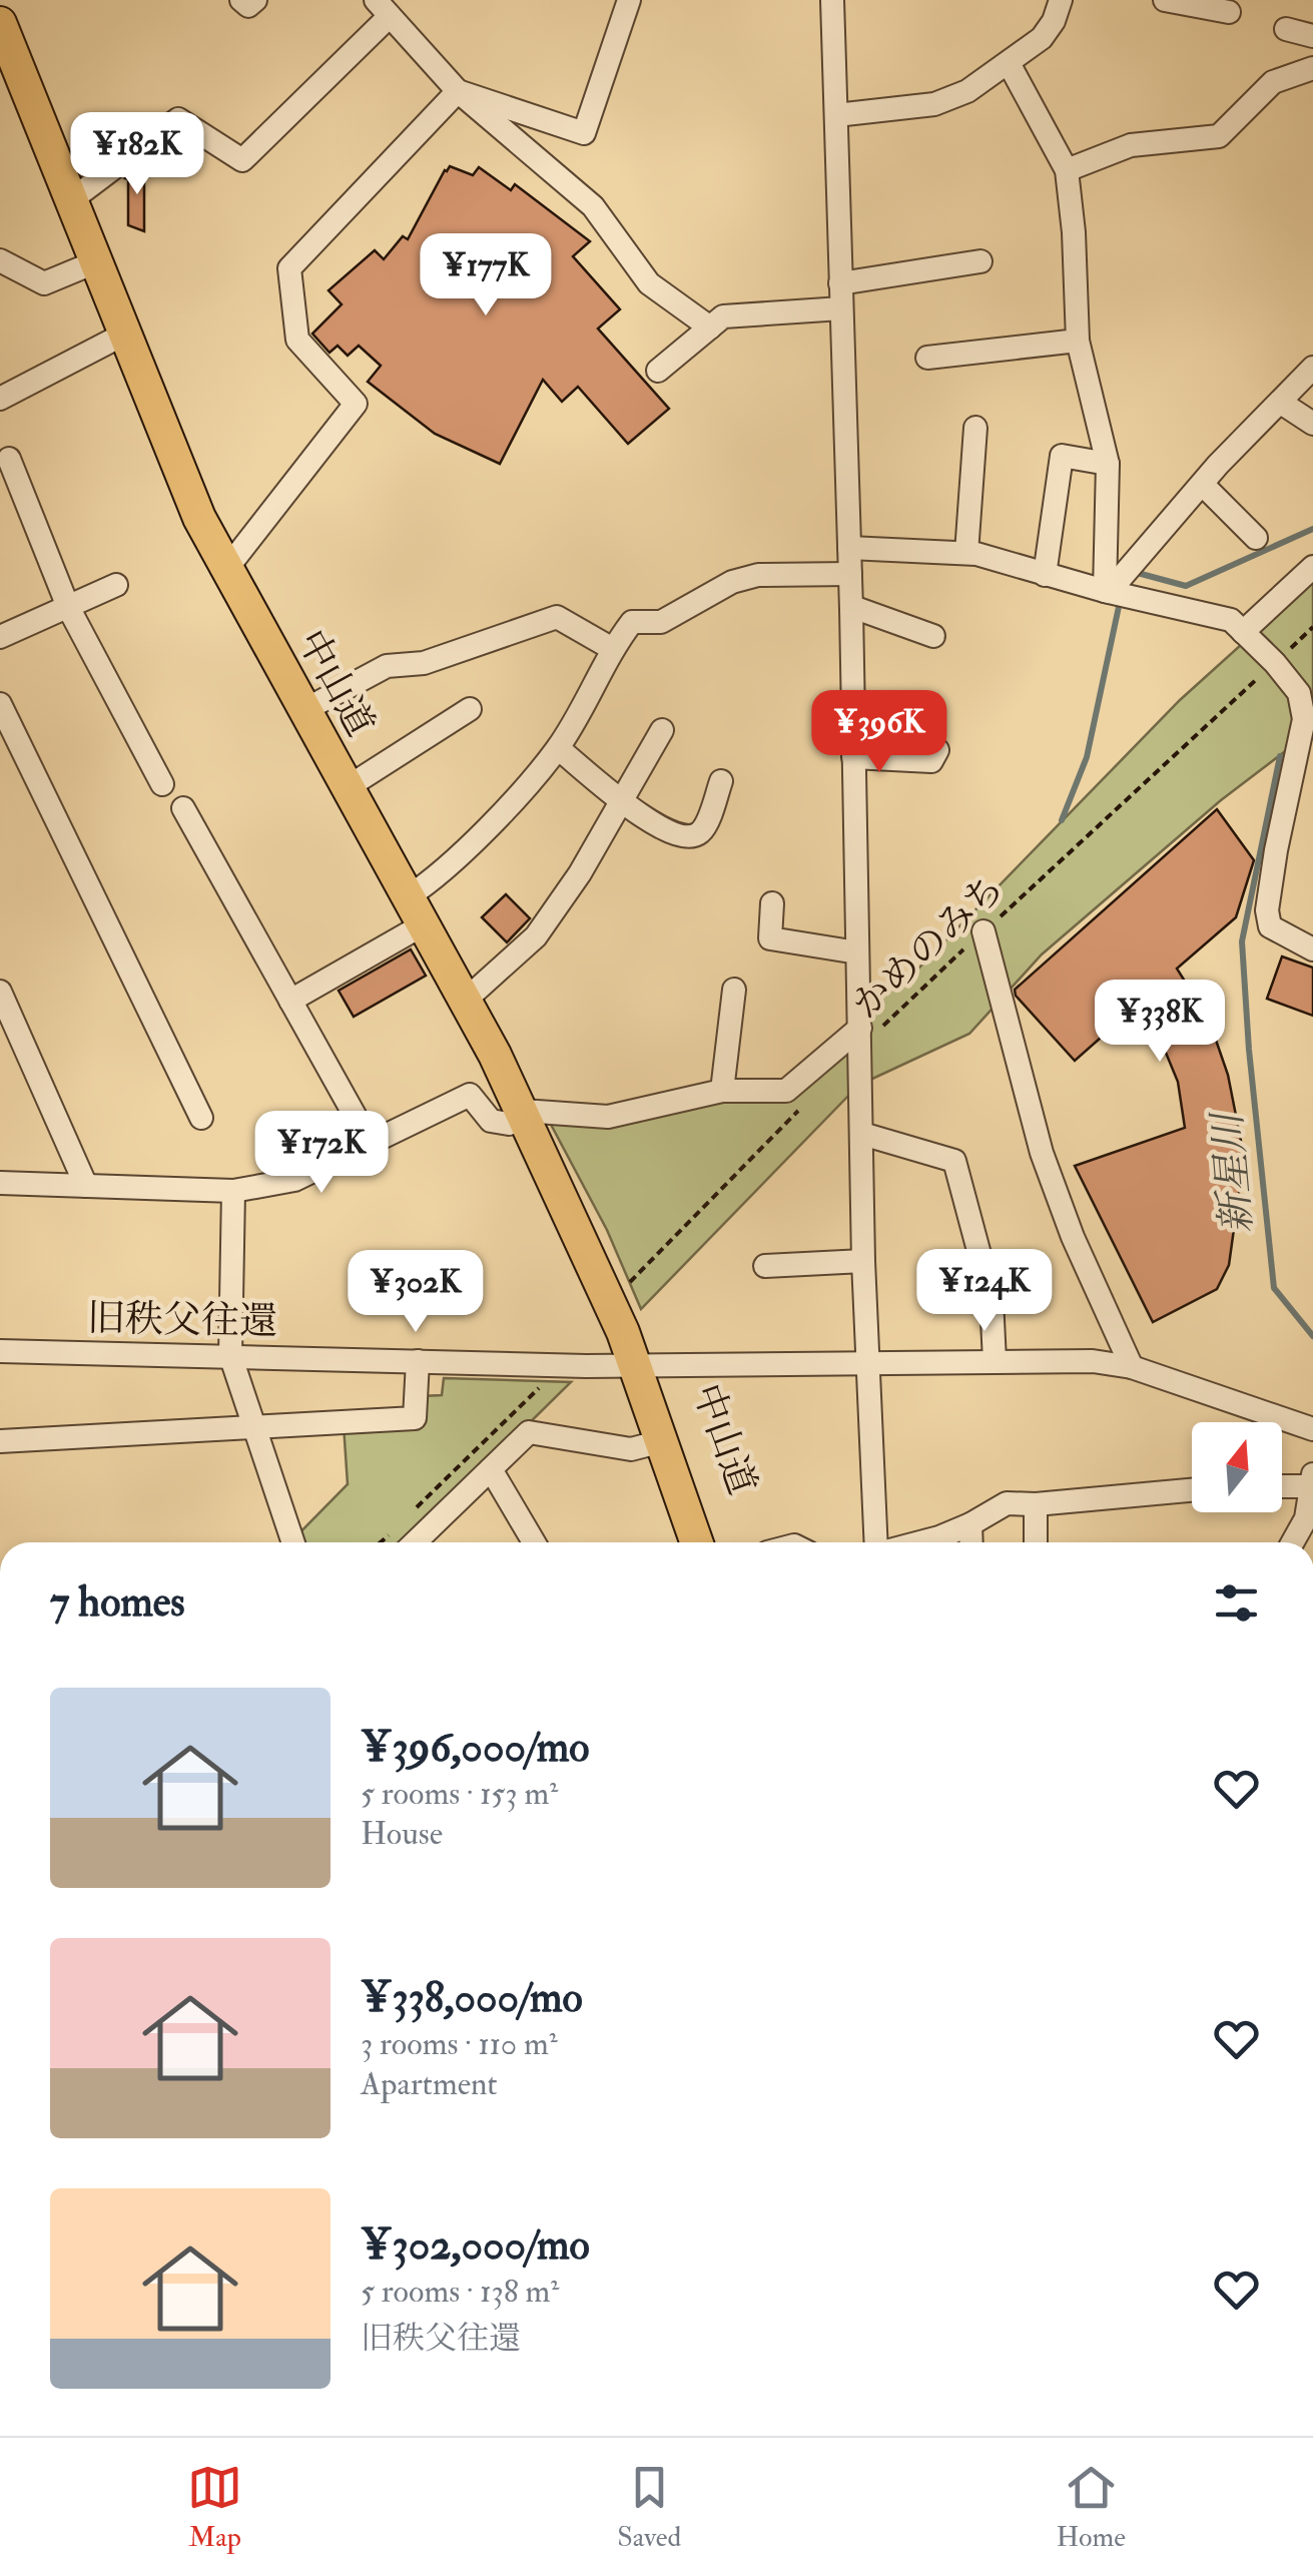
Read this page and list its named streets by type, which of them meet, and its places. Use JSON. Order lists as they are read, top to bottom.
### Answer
{
  "streets": {
    "highway": ["中山道"],
    "street": ["旧秩父往還"],
    "path": ["かめのみち"]
  },
  "crossings": [
    ["中山道", "旧秩父往還"]
  ],
  "water": ["新星川"],
  "north": "top",
  "page": {
    "price": [
      "¥182K",
      "¥177K",
      "¥396K",
      "¥338K",
      "¥172K",
      "¥124K",
      "¥302K"
    ],
    "heading": "7 homes",
    "list": [
      {
        "name": "¥396,000/mo",
        "note": "5 rooms · 153 m² · House"
      },
      {
        "name": "¥338,000/mo",
        "note": "3 rooms · 110 m² · Apartment"
      },
      {
        "name": "¥302,000/mo",
        "note": "5 rooms · 138 m² · 旧秩父往還"
      }
    ],
    "tabs": ["Map", "Saved", "Home"]
  }
}
